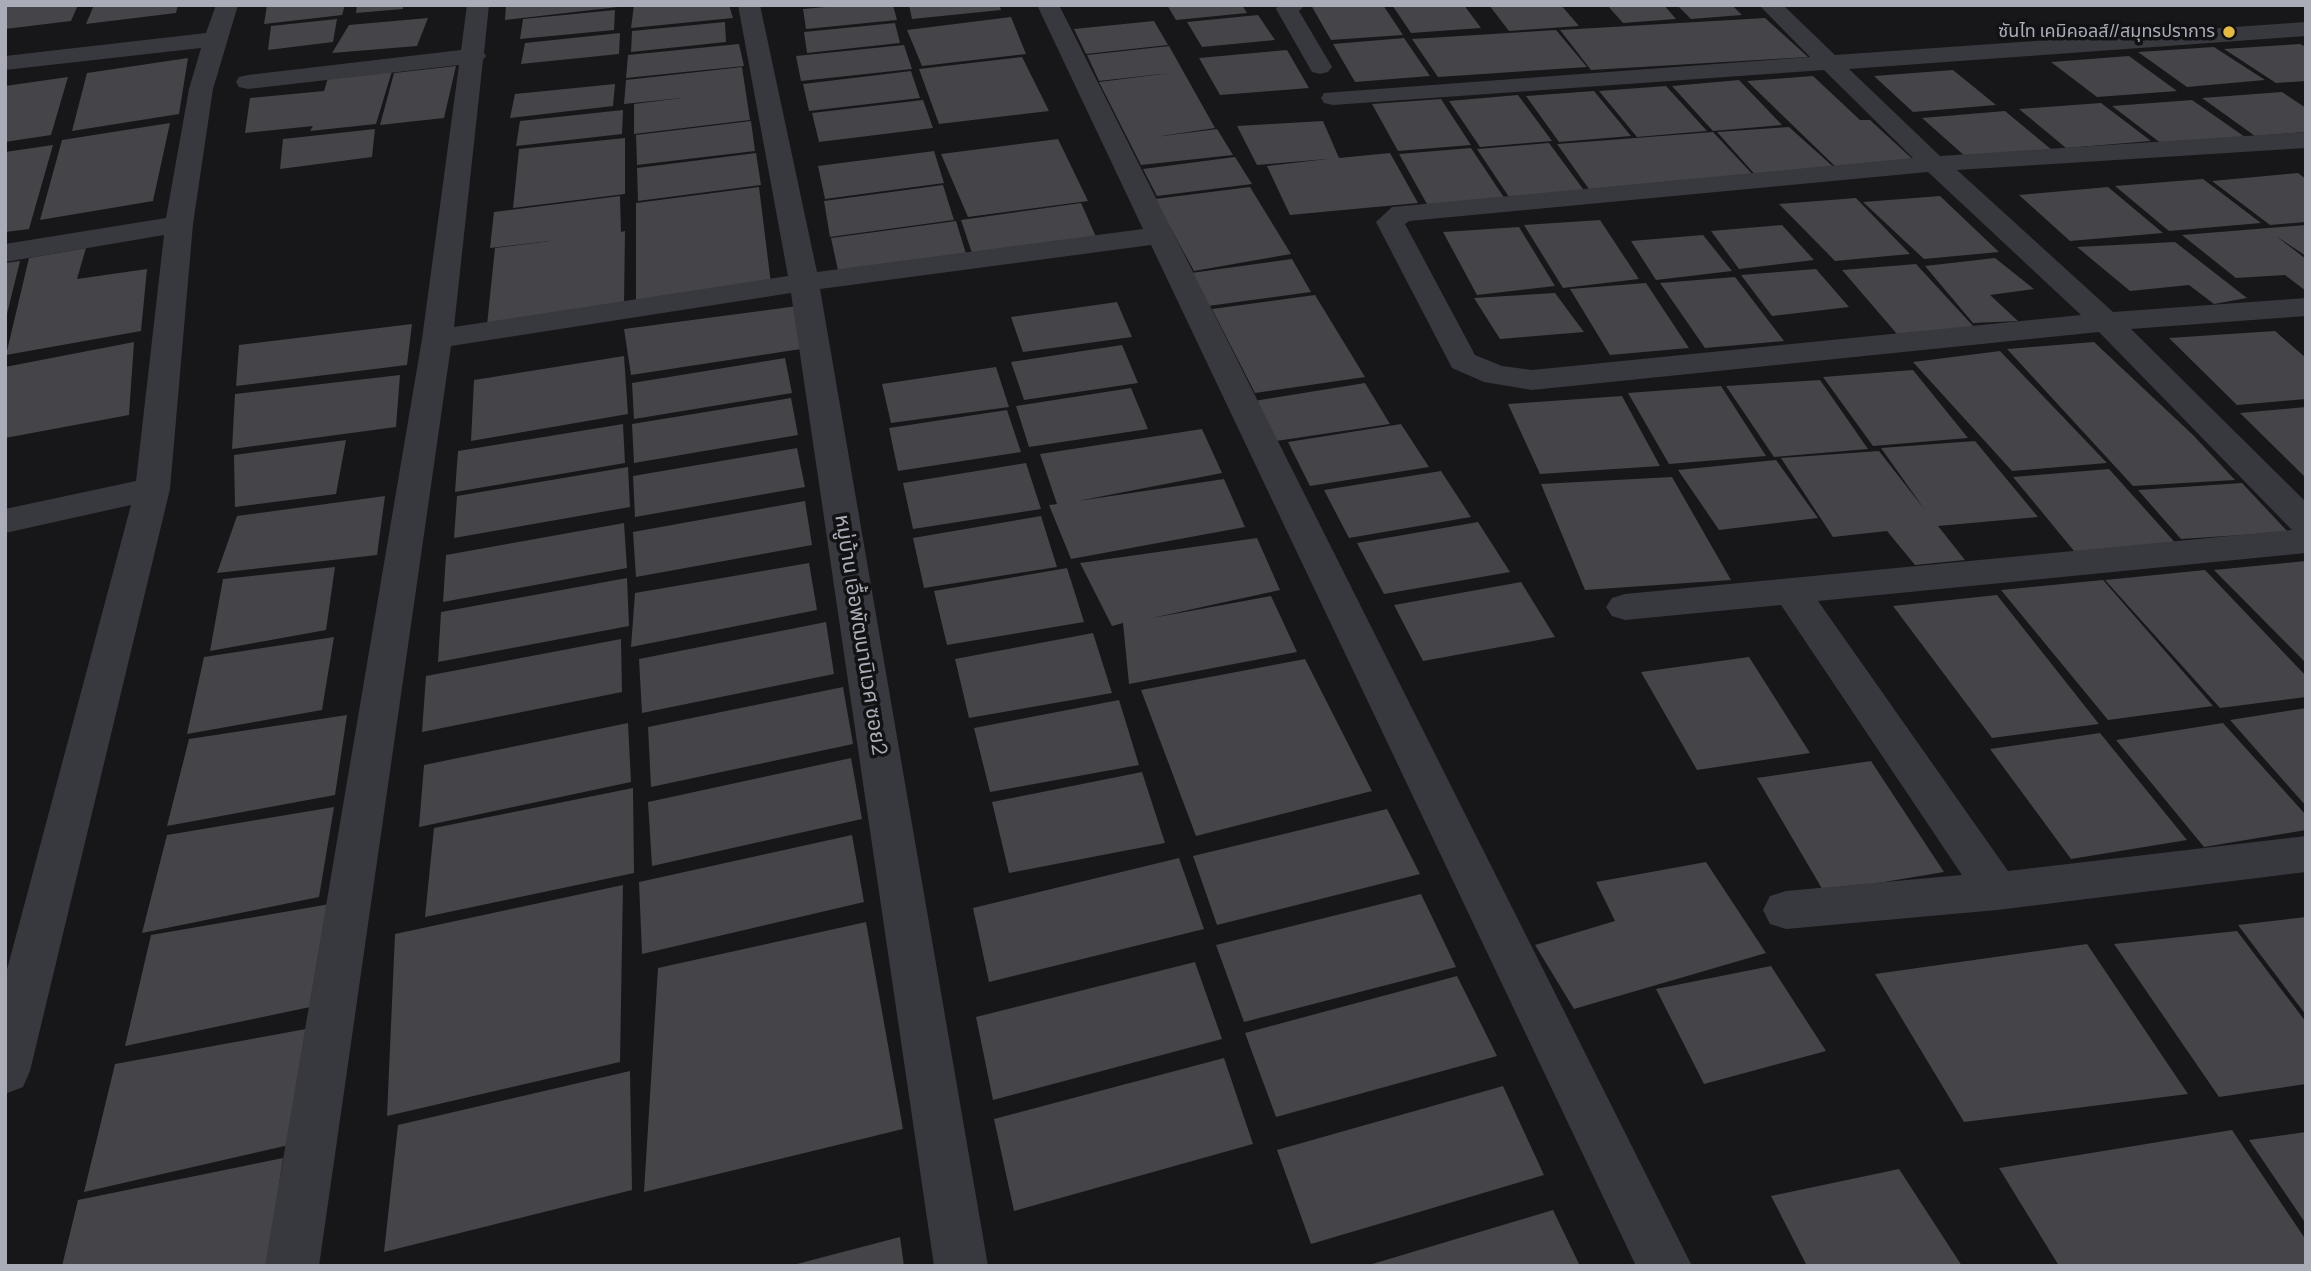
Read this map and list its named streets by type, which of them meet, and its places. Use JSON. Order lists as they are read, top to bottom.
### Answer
{
  "streets": {
    "street": ["หมู่บ้าน เอื้อพัฒนานิเวศ ซอย2"]
  },
  "places": ["ซันไท เคมิคอลส์//สมุทรปราการ"]
}
